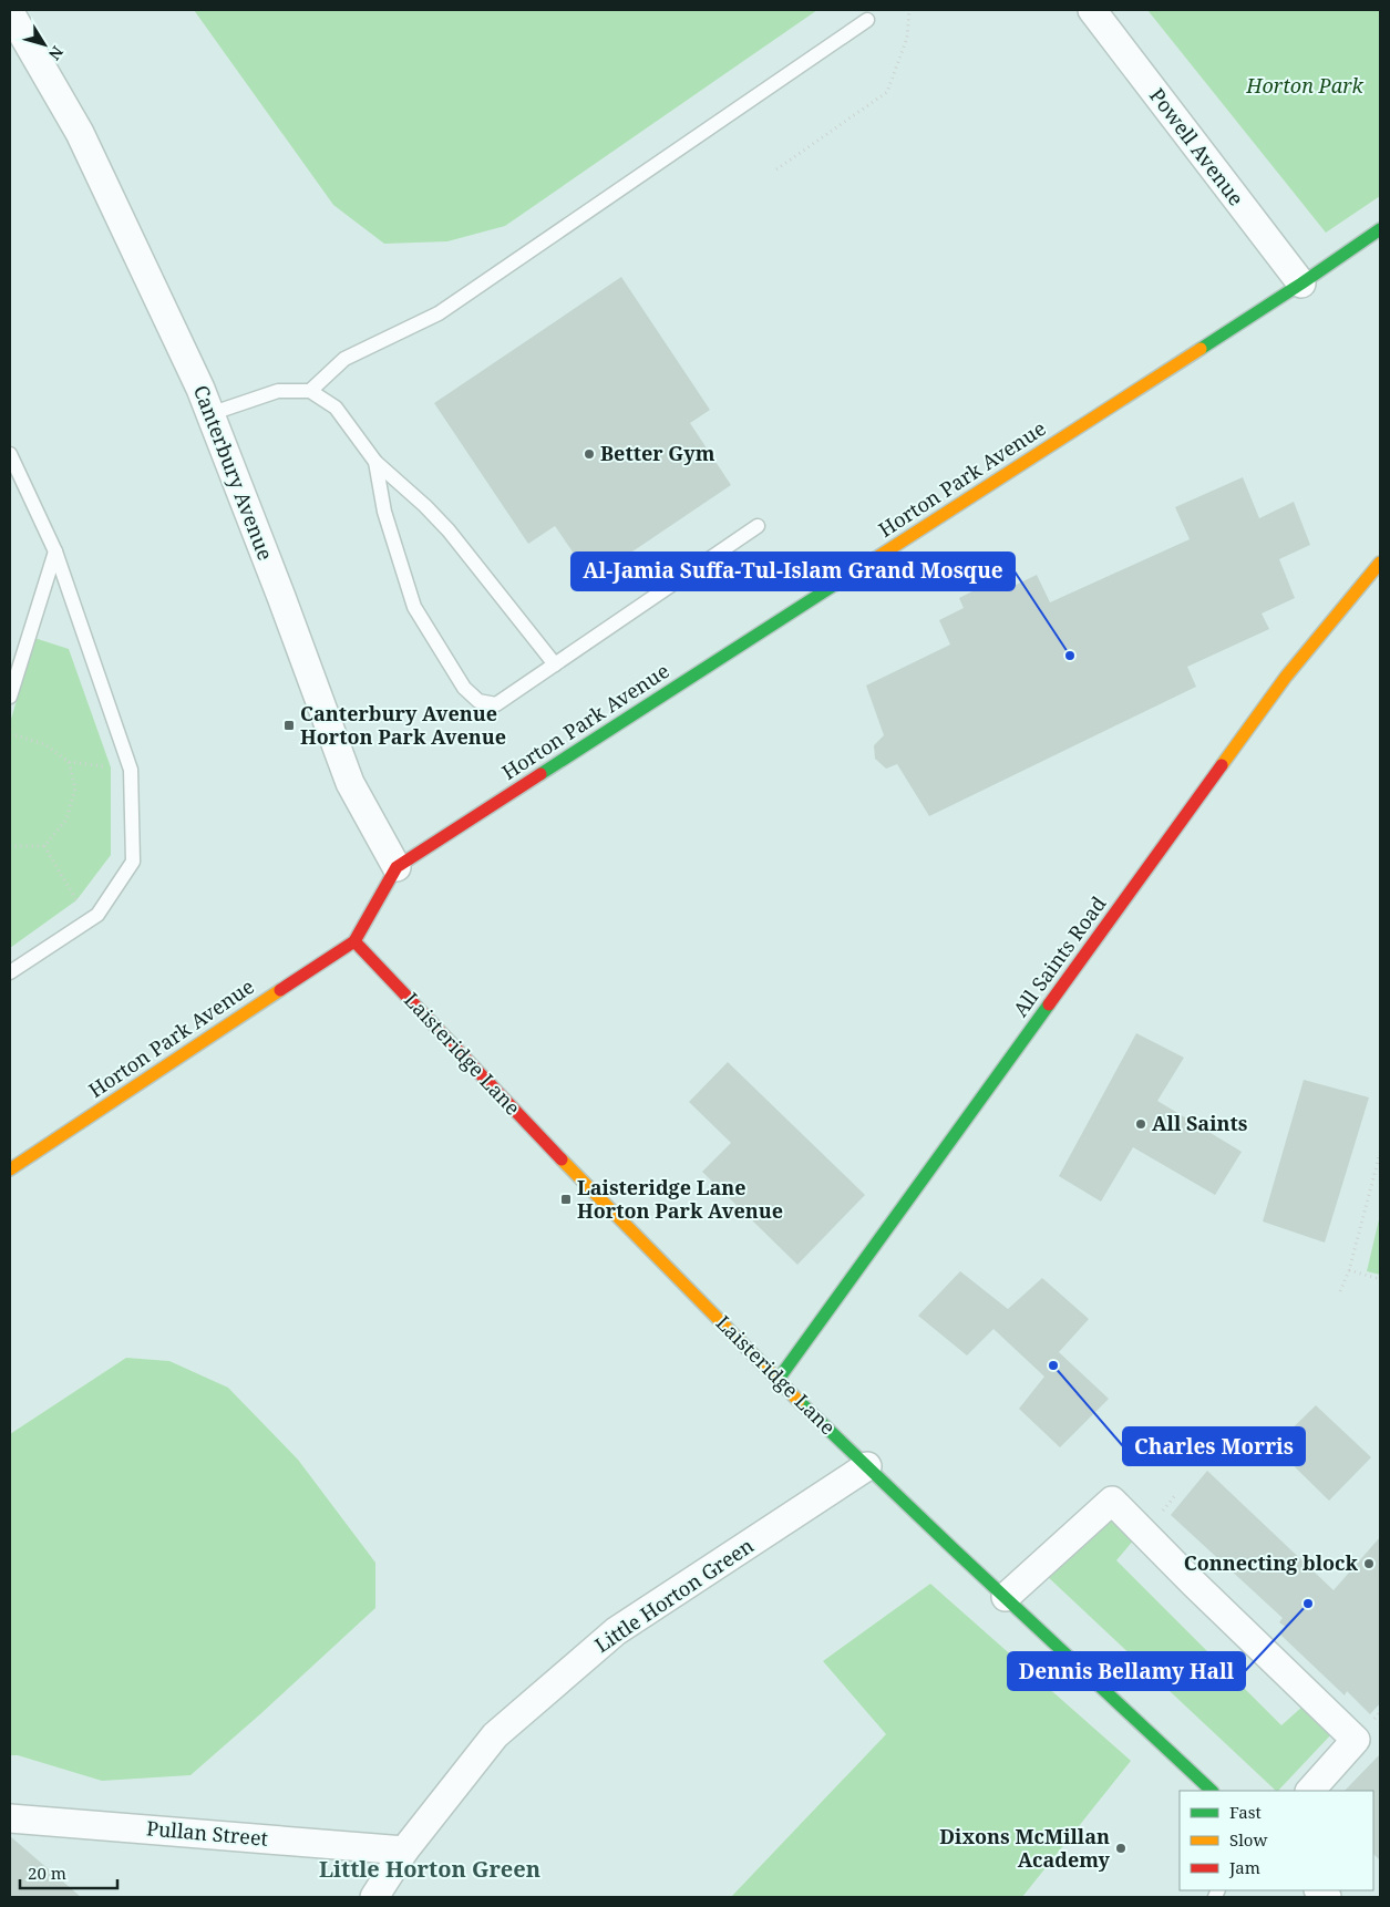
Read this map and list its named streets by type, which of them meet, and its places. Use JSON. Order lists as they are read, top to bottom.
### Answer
{
  "streets": {
    "street": [
      "Powell Avenue",
      "Canterbury Avenue",
      "Horton Park Avenue",
      "All Saints Road",
      "Laisteridge Lane",
      "Little Horton Green",
      "Pullan Street"
    ]
  },
  "crossings": [
    ["Powell Avenue", "Horton Park Avenue"],
    ["Canterbury Avenue", "Horton Park Avenue"],
    ["Horton Park Avenue", "Laisteridge Lane"],
    ["All Saints Road", "Laisteridge Lane"],
    ["Laisteridge Lane", "Little Horton Green"],
    ["Little Horton Green", "Pullan Street"]
  ],
  "districts": ["Little Horton Green"],
  "parks": ["Horton Park"],
  "places": {
    "other": [
      "Better Gym",
      "Al-Jamia Suffa-Tul-Islam Grand Mosque",
      "All Saints",
      "Charles Morris",
      "Connecting block",
      "Dennis Bellamy Hall",
      "Dixons McMillan Academy"
    ],
    "transit": ["Canterbury Avenue Horton Park Avenue", "Laisteridge Lane Horton Park Avenue"]
  },
  "legend": ["Fast", "Slow", "Jam"],
  "scale_bar": "20 m",
  "north": "bottom right"
}
